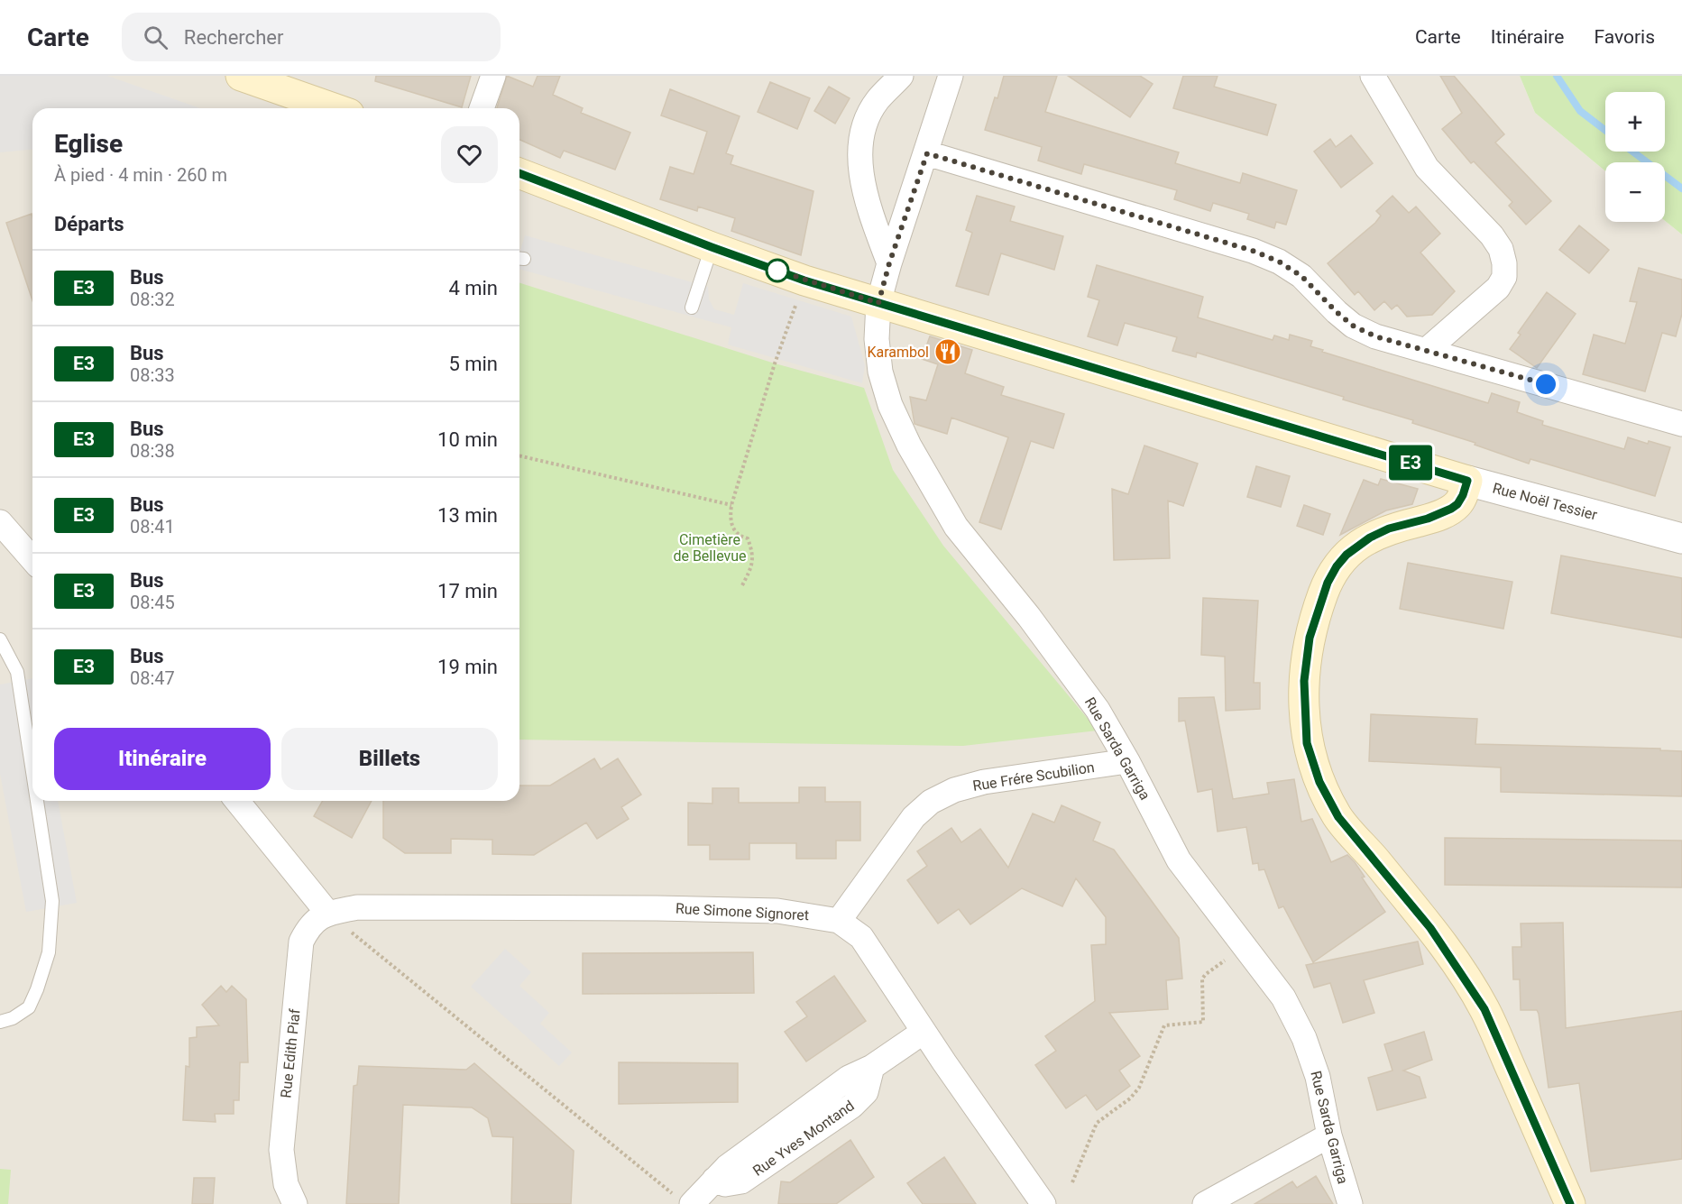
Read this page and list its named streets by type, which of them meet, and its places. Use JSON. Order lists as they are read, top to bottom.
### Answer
{
  "streets": {
    "main road": ["Rue Noël Tessier"],
    "street": [
      "Rue Sarda Garriga",
      "Rue Frére Scubilion",
      "Rue Simone Signoret",
      "Rue Edith Piaf",
      "Rue Yves Montand"
    ]
  },
  "crossings": [
    ["Rue Noël Tessier", "Rue Sarda Garriga"],
    ["Rue Sarda Garriga", "Rue Frére Scubilion"],
    ["Rue Frére Scubilion", "Rue Simone Signoret"],
    ["Rue Simone Signoret", "Rue Edith Piaf"],
    ["Rue Simone Signoret", "Rue Yves Montand"]
  ],
  "parks": ["Cimetière de Bellevue"],
  "places": {
    "restaurant": ["Karambol"]
  },
  "lines": ["bus line E3"],
  "page": {
    "header": "Carte",
    "search": "Rechercher",
    "nav": ["Carte", "Itinéraire", "Favoris"],
    "on_map": "E3",
    "map_buttons": ["+", "−"],
    "heading": [
      ["Eglise", "À pied · 4 min · 260 m"],
      "Départs"
    ],
    "list": [
      {
        "mark": "E3",
        "name": "Bus",
        "note": "08:32",
        "value": "4 min"
      },
      {
        "mark": "E3",
        "name": "Bus",
        "note": "08:33",
        "value": "5 min"
      },
      {
        "mark": "E3",
        "name": "Bus",
        "note": "08:38",
        "value": "10 min"
      },
      {
        "mark": "E3",
        "name": "Bus",
        "note": "08:41",
        "value": "13 min"
      },
      {
        "mark": "E3",
        "name": "Bus",
        "note": "08:45",
        "value": "17 min"
      },
      {
        "mark": "E3",
        "name": "Bus",
        "note": "08:47",
        "value": "19 min"
      }
    ],
    "buttons": ["Itinéraire", "Billets"]
  }
}
